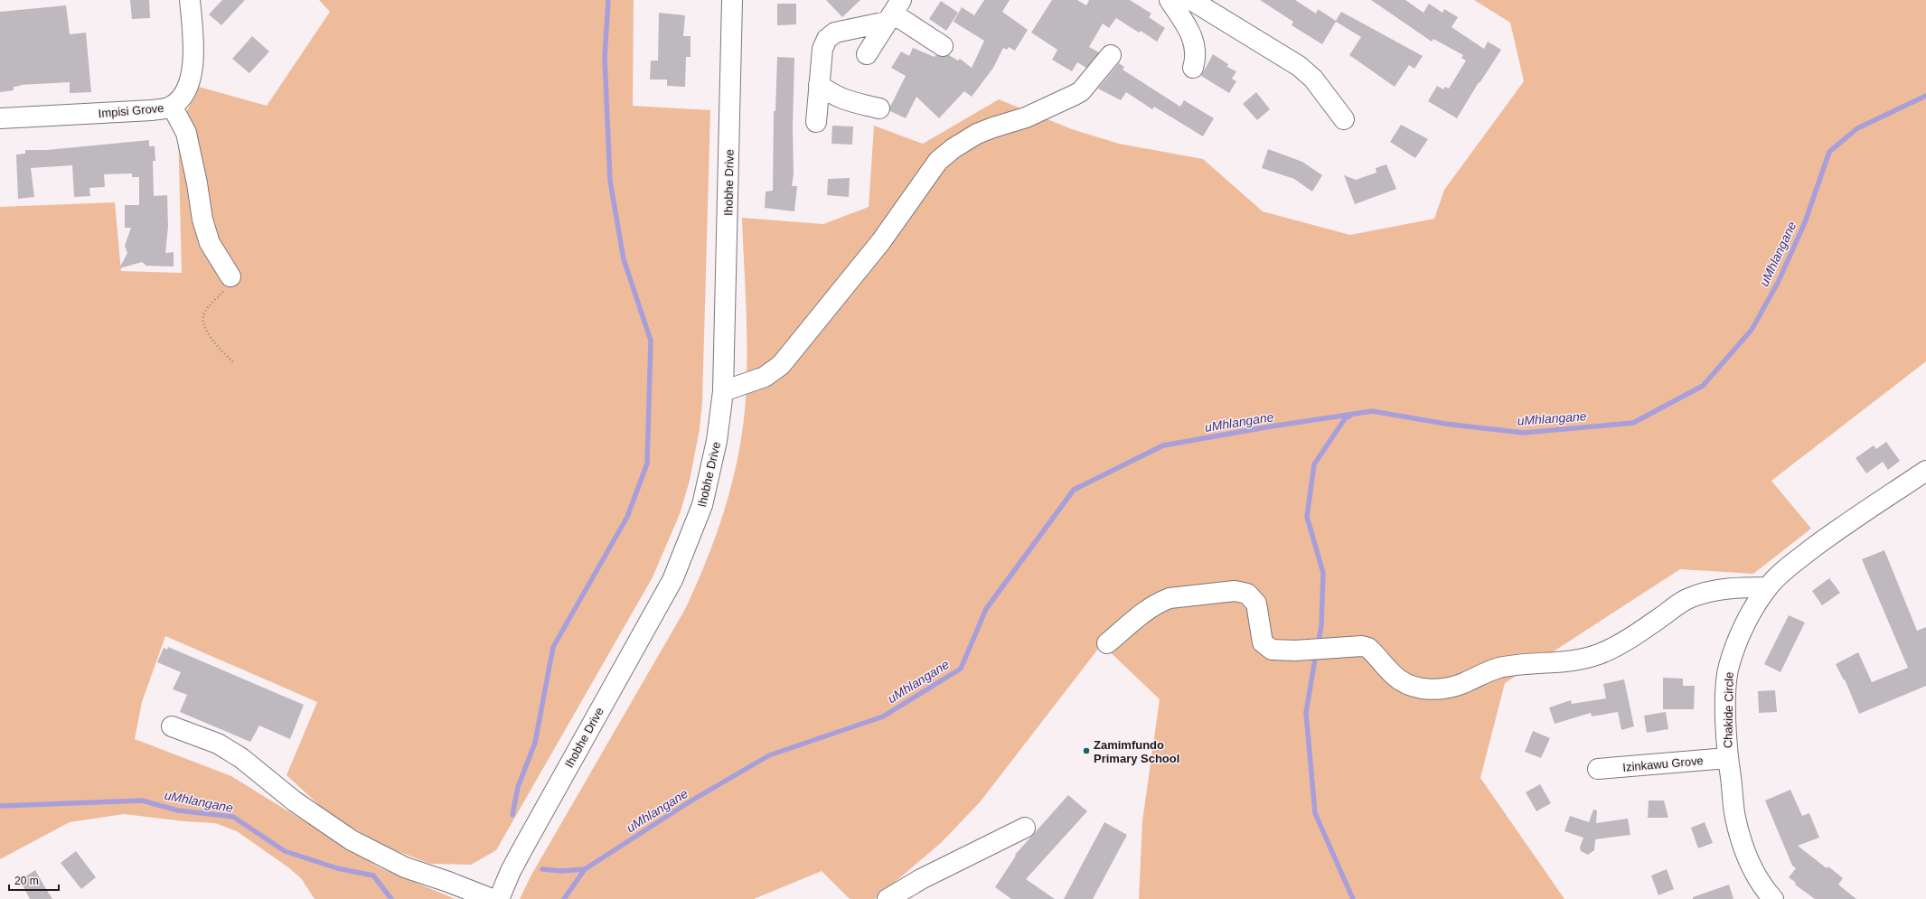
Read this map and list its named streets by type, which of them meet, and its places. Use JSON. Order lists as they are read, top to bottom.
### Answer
{
  "streets": {
    "street": [
      "Impisi Grove",
      "Ihobhe Drive",
      "Chakide Circle",
      "Izinkawu Grove"
    ]
  },
  "crossings": [
    ["Chakide Circle", "Izinkawu Grove"]
  ],
  "water": ["uMhlangane"],
  "places": ["Zamimfundo Primary School"],
  "scale_bar": "20 m"
}
